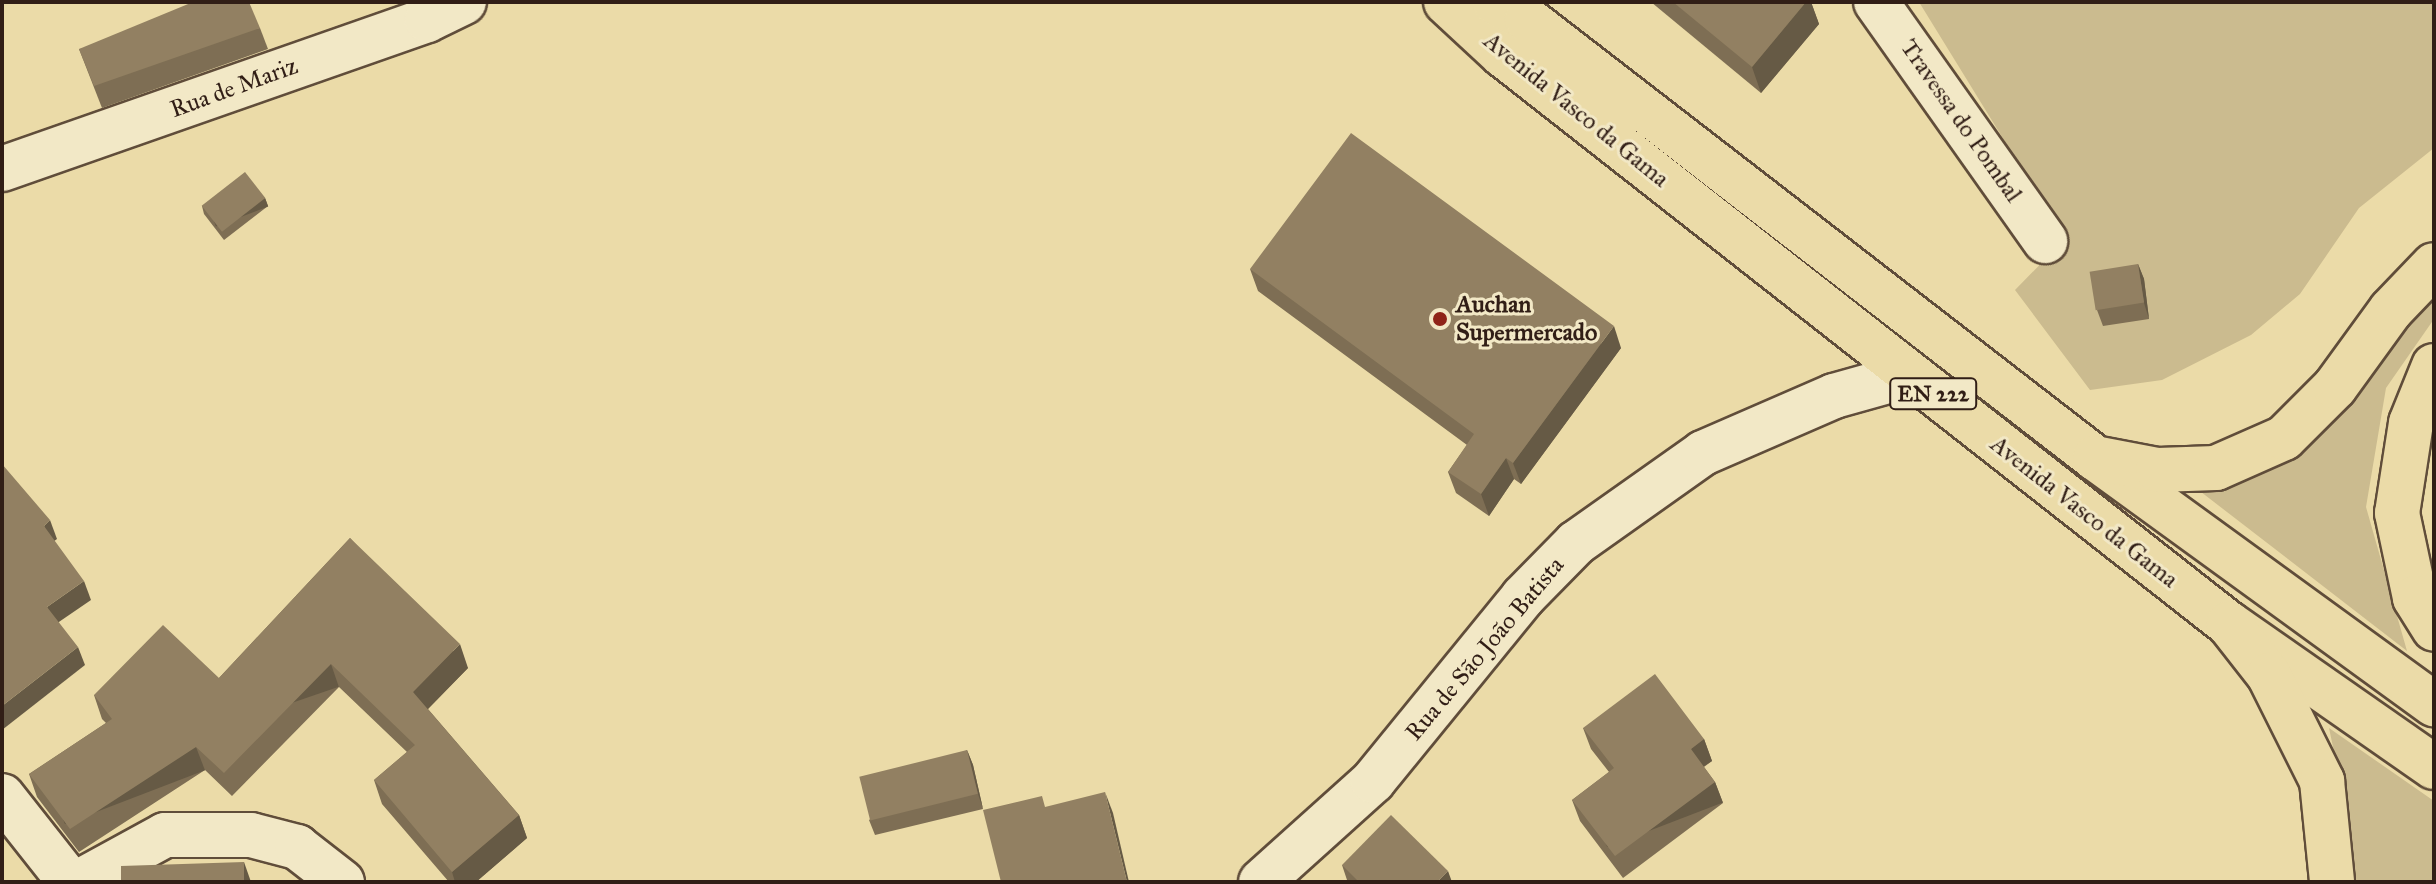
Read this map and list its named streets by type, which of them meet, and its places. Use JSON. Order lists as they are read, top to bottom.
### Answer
{
  "streets": {
    "main road": ["Avenida Vasco da Gama", "EN 222"],
    "street": ["Rua de Mariz", "Travessa do Pombal", "Rua de São João Batista"]
  },
  "crossings": [
    ["Avenida Vasco da Gama", "Rua de São João Batista"]
  ],
  "places": ["Auchan Supermercado"]
}
